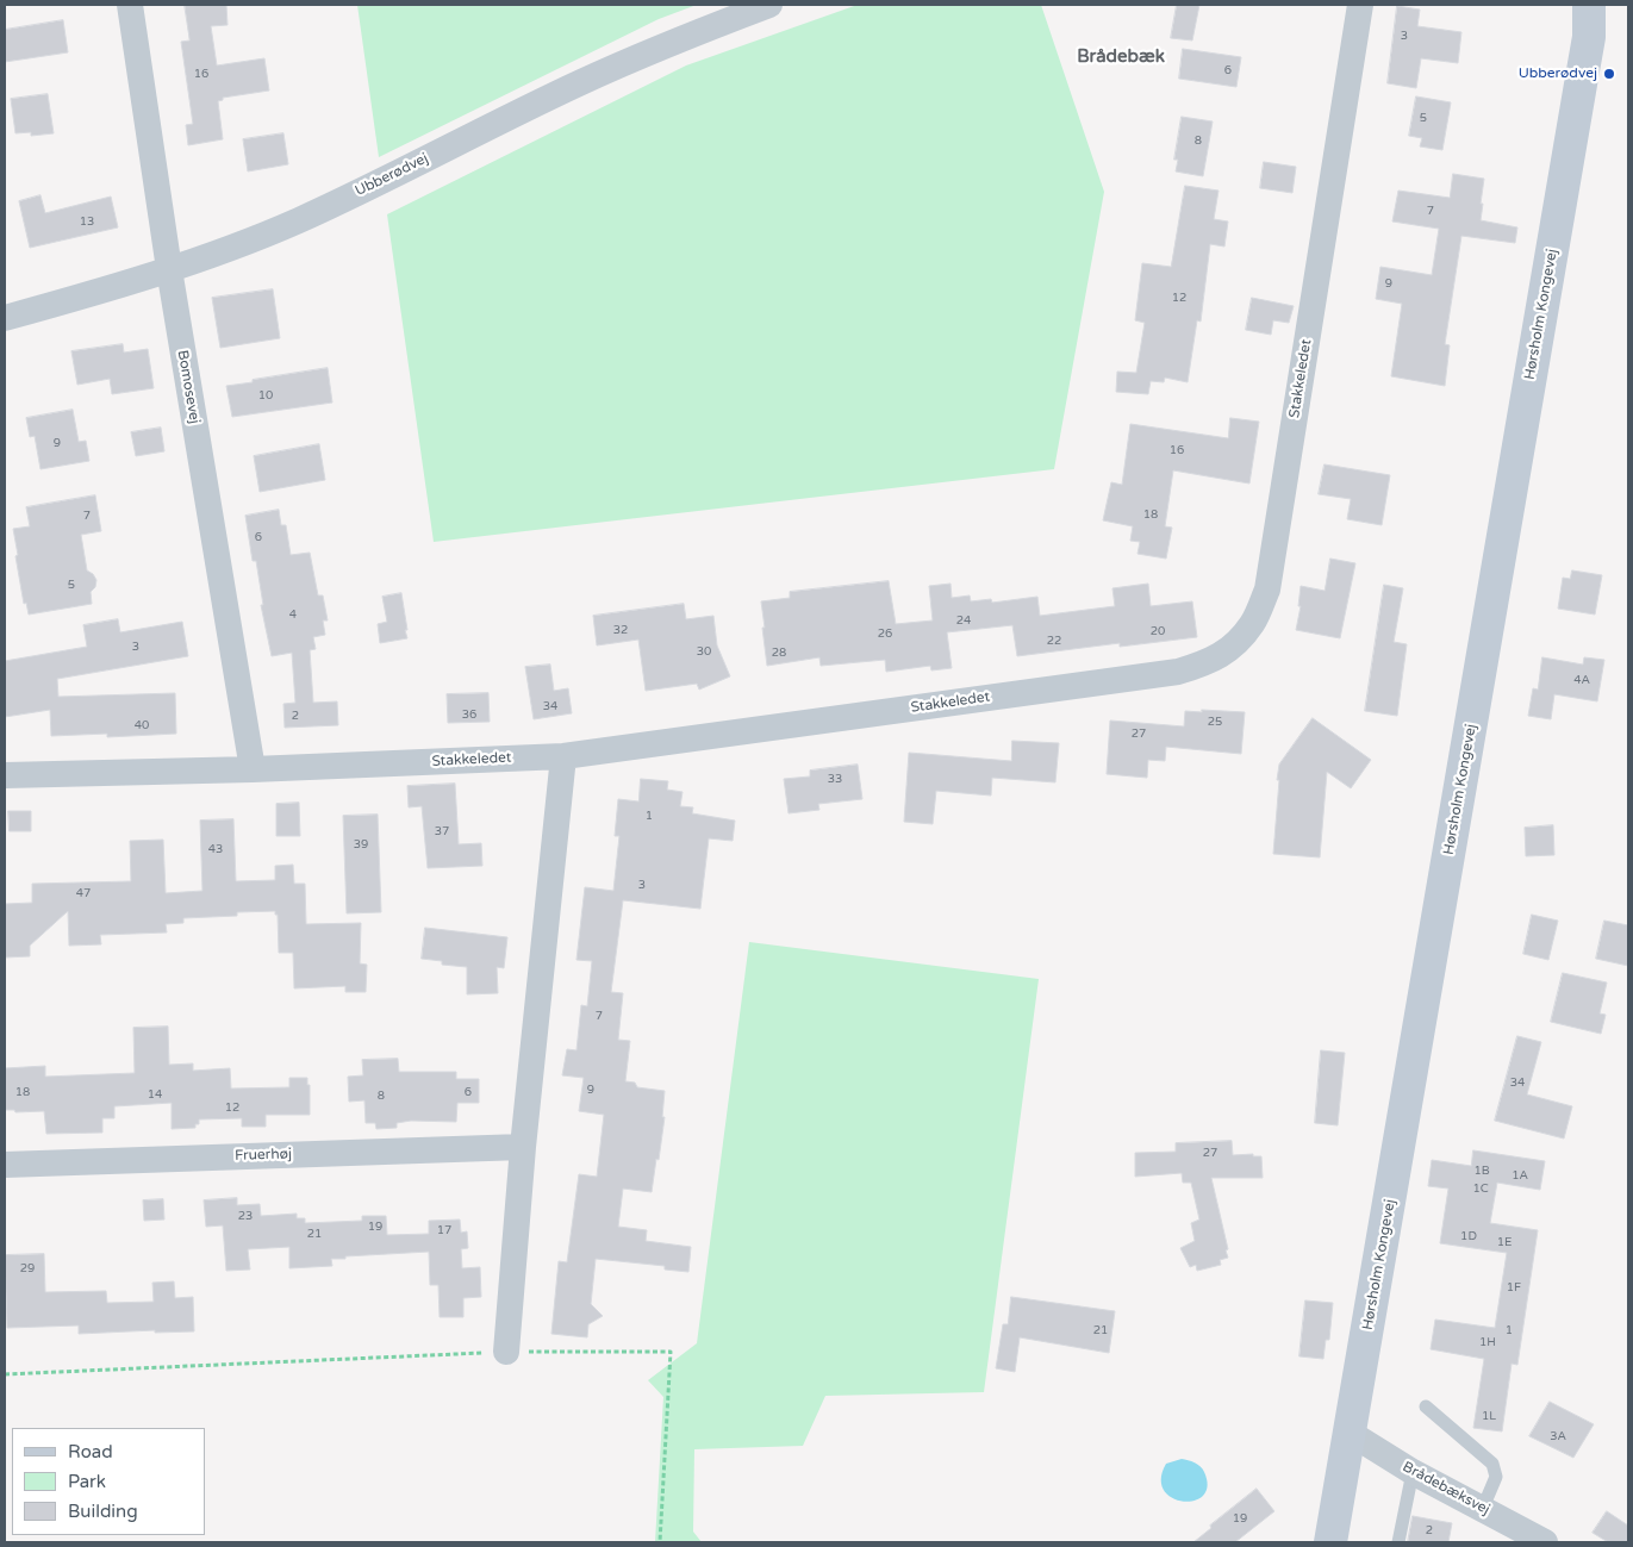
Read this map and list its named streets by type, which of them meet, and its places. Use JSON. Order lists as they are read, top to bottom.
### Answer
{
  "streets": {
    "main road": ["Hørsholm Kongevej"],
    "street": [
      "Ubberødvej",
      "Stakkeledet",
      "Bomosevej",
      "Fruerhøj",
      "Brådebæksvej"
    ]
  },
  "crossings": [
    ["Ubberødvej", "Bomosevej"],
    ["Hørsholm Kongevej", "Brådebæksvej"],
    ["Stakkeledet", "Bomosevej"]
  ],
  "districts": ["Brådebæk"],
  "places": ["Ubberødvej"],
  "house_numbers": [
    "3",
    "6",
    "16",
    "5",
    "8",
    "7",
    "13",
    "9",
    "12",
    "10",
    "9",
    "16",
    "18",
    "7",
    "6",
    "5",
    "4",
    "24",
    "32",
    "20",
    "26",
    "22",
    "3",
    "30",
    "28",
    "4A",
    "34",
    "36",
    "2",
    "25",
    "40",
    "27",
    "33",
    "1",
    "37",
    "39",
    "43",
    "3",
    "47",
    "7",
    "34",
    "9",
    "18",
    "6",
    "14",
    "8",
    "12",
    "27",
    "1B",
    "1A",
    "1C",
    "23",
    "19",
    "17",
    "21",
    "1D",
    "1E",
    "29",
    "1F",
    "21",
    "1",
    "1H",
    "1L",
    "3A",
    "19",
    "2"
  ],
  "legend": ["Road", "Park", "Building"]
}
